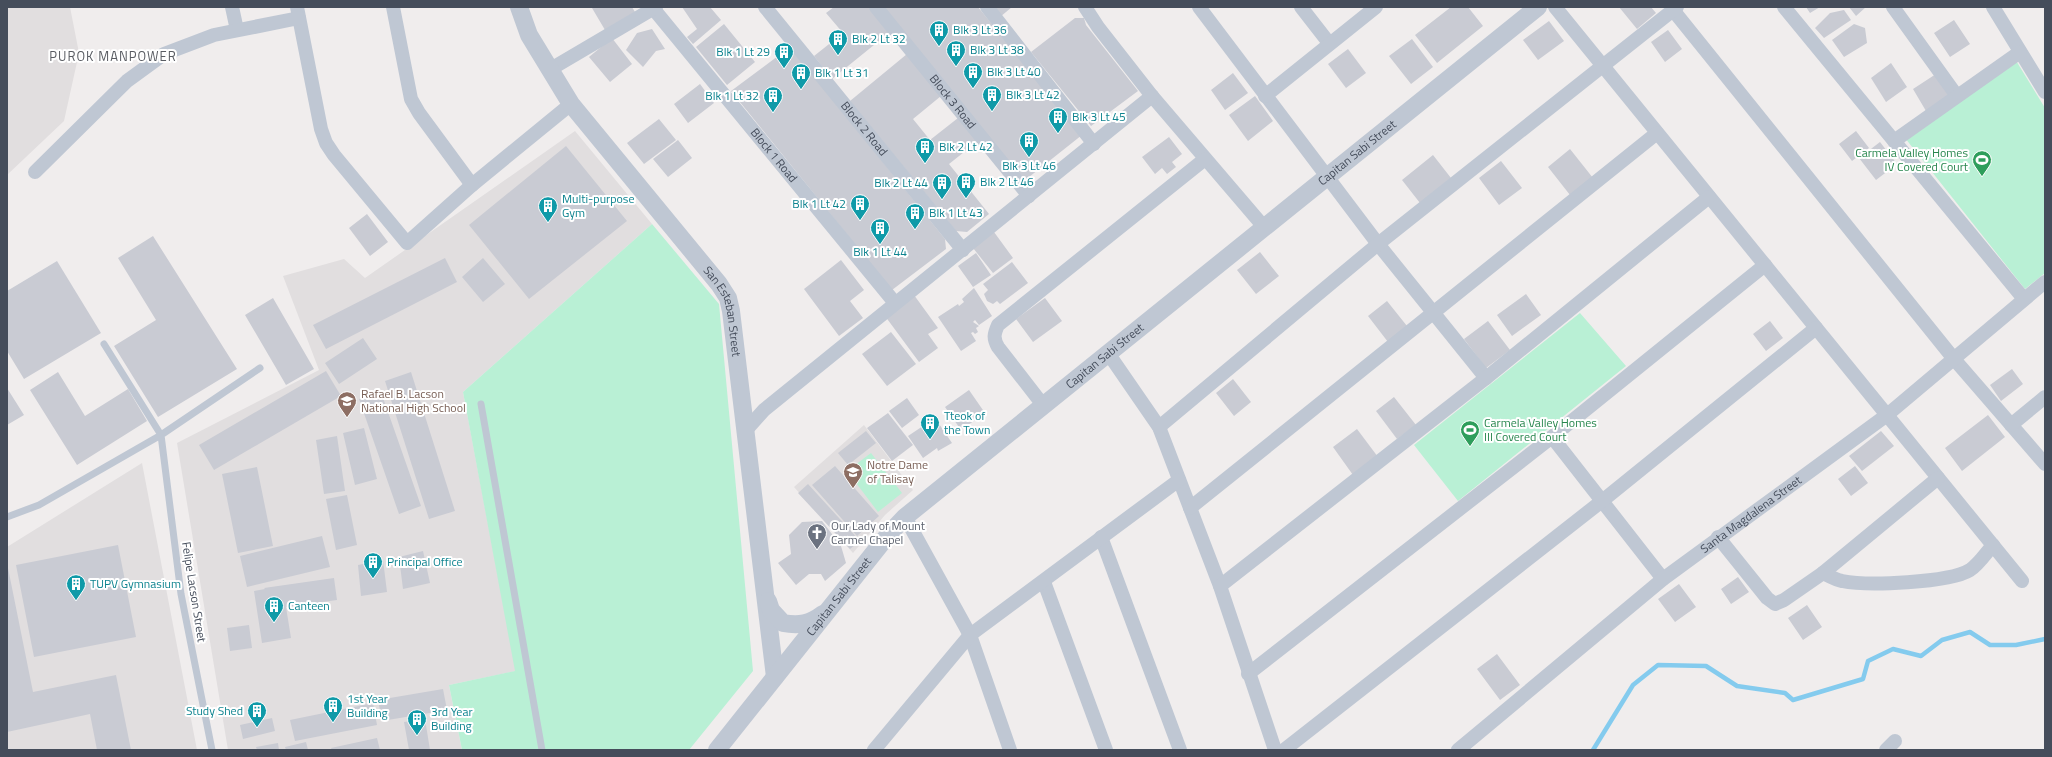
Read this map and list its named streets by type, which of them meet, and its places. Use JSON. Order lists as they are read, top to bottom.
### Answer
{
  "streets": {
    "street": [
      "Block 3 Road",
      "Block 2 Road",
      "Capitan Sabi Street",
      "Block 1 Road",
      "San Esteban Street",
      "Santa Magdalena Street"
    ],
    "lane": ["Felipe Lacson Street"]
  },
  "crossings": [
    ["Capitan Sabi Street", "San Esteban Street"]
  ],
  "districts": ["PUROK MANPOWER"],
  "places": {
    "building": [
      "Blk 3 Lt 36",
      "Blk 2 Lt 32",
      "Blk 3 Lt 38",
      "Blk 1 Lt 29",
      "Blk 3 Lt 40",
      "Blk 1 Lt 31",
      "Blk 3 Lt 42",
      "Blk 1 Lt 32",
      "Blk 3 Lt 45",
      "Blk 3 Lt 46",
      "Blk 2 Lt 42",
      "Blk 2 Lt 46",
      "Blk 2 Lt 44",
      "Blk 1 Lt 42",
      "Multi-purpose Gym",
      "Blk 1 Lt 43",
      "Blk 1 Lt 44",
      "Tteok of the Town",
      "Principal Office",
      "TUPV Gymnasium",
      "Canteen",
      "1st Year Building",
      "Study Shed",
      "3rd Year Building"
    ],
    "sports": ["Carmela Valley Homes IV Covered Court", "Carmela Valley Homes III Covered Court"],
    "school or university": ["Rafael B. Lacson National High School", "Notre Dame of Talisay"],
    "church": ["Our Lady of Mount Carmel Chapel"]
  }
}
